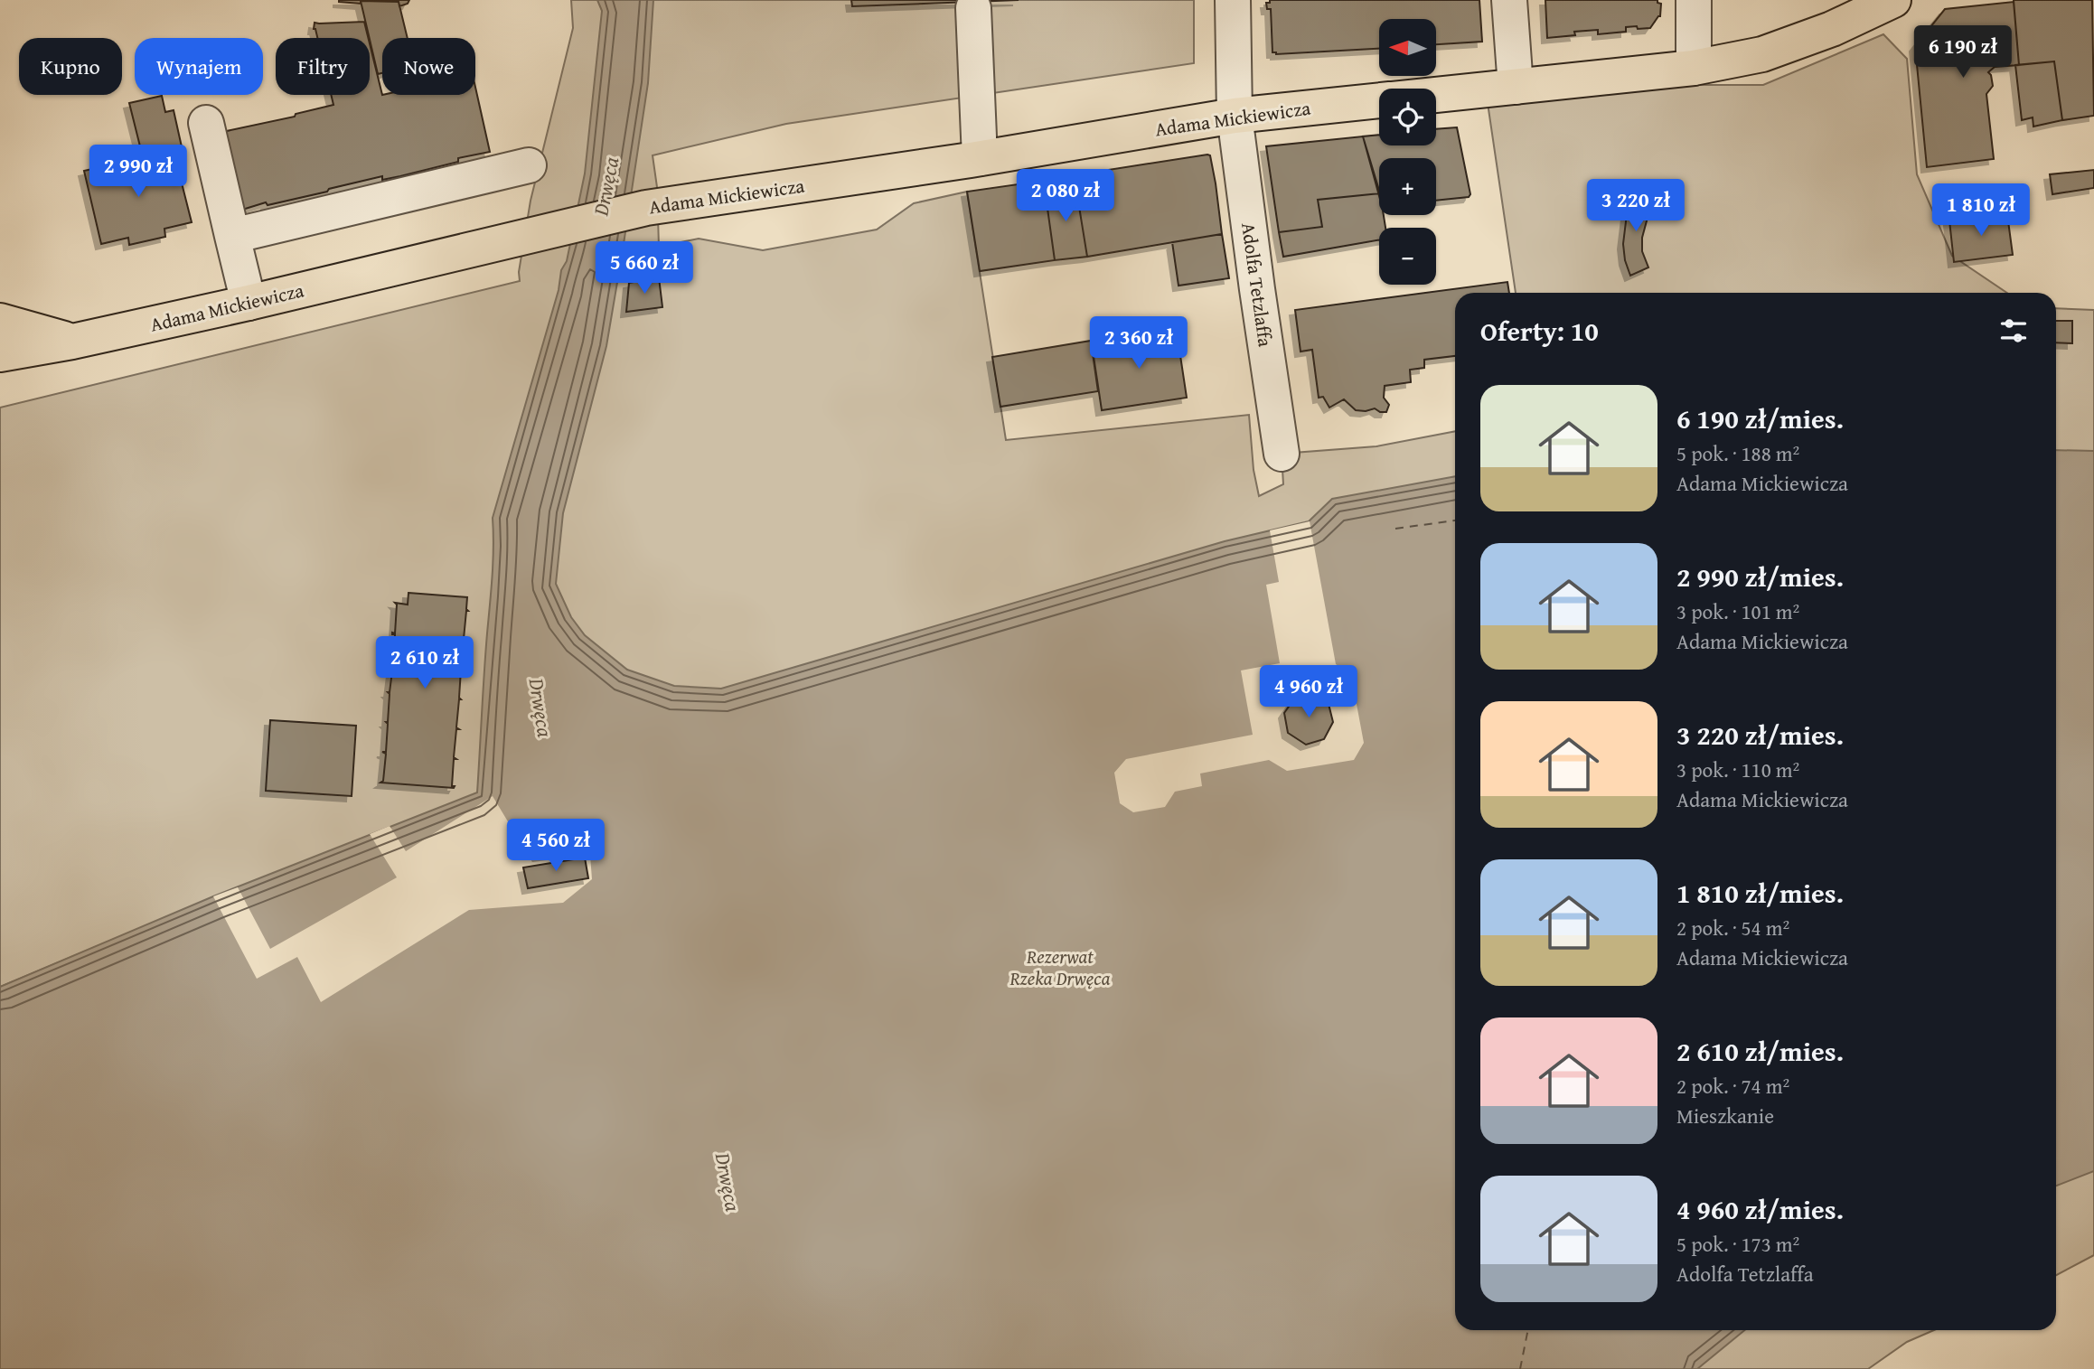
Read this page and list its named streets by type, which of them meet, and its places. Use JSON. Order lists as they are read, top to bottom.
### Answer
{
  "streets": {
    "main road": ["Adama Mickiewicza"],
    "street": ["Adolfa Tetzlaffa"]
  },
  "crossings": [
    ["Adama Mickiewicza", "Adolfa Tetzlaffa"]
  ],
  "water": ["Drwęca"],
  "parks": ["Rezerwat Rzeka Drwęca"],
  "north": "left",
  "page": {
    "map_buttons": ["+", "−"],
    "price": [
      "6 190 zł",
      "2 990 zł",
      "2 080 zł",
      "3 220 zł",
      "1 810 zł",
      "5 660 zł",
      "2 360 zł",
      "2 610 zł",
      "4 960 zł",
      "4 560 zł"
    ],
    "chip": [
      "Kupno",
      "Wynajem",
      "Filtry",
      "Nowe"
    ],
    "heading": "Oferty: 10",
    "list": [
      {
        "name": "6 190 zł/mies.",
        "note": "5 pok. · 188 m² · Adama Mickiewicza"
      },
      {
        "name": "2 990 zł/mies.",
        "note": "3 pok. · 101 m² · Adama Mickiewicza"
      },
      {
        "name": "3 220 zł/mies.",
        "note": "3 pok. · 110 m² · Adama Mickiewicza"
      },
      {
        "name": "1 810 zł/mies.",
        "note": "2 pok. · 54 m² · Adama Mickiewicza"
      },
      {
        "name": "2 610 zł/mies.",
        "note": "2 pok. · 74 m² · Mieszkanie"
      },
      {
        "name": "4 960 zł/mies.",
        "note": "5 pok. · 173 m² · Adolfa Tetzlaffa"
      }
    ]
  }
}
